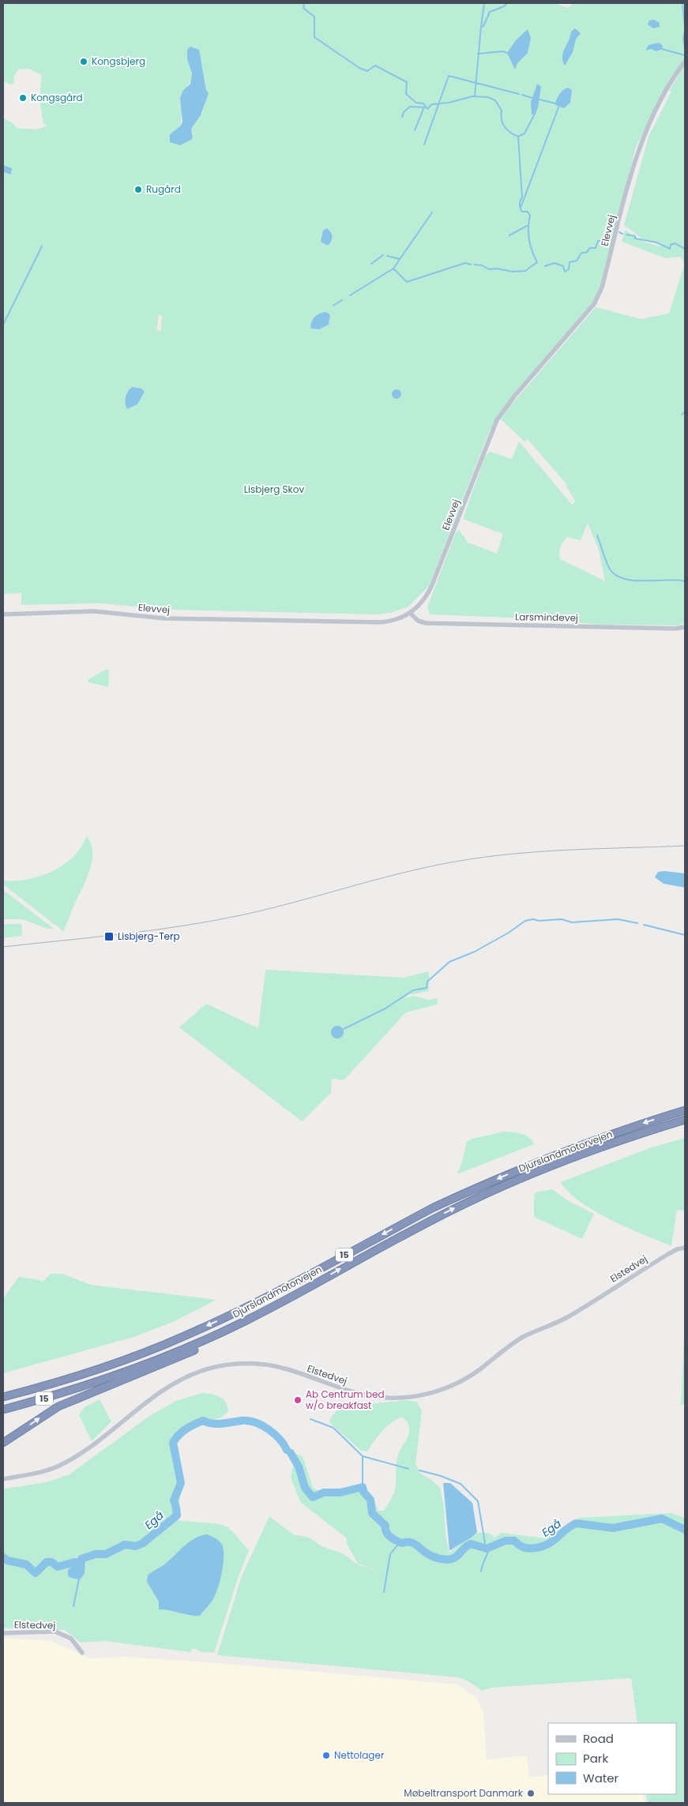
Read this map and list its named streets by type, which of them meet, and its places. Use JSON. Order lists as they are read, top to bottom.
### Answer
{
  "streets": {
    "highway": ["Djurslandmotorvejen", "15"],
    "street": ["Elevvej", "Larsmindevej", "Elstedvej"]
  },
  "crossings": [
    ["Elevvej", "Larsmindevej"]
  ],
  "water": ["Egå"],
  "parks": ["Lisbjerg Skov"],
  "places": {
    "other": [
      "Kongsbjerg",
      "Kongsgård",
      "Rugård",
      "Ab Centrum bed w/o breakfast",
      "Nettolager",
      "Møbeltransport Danmark"
    ],
    "transit": ["Lisbjerg-Terp"]
  },
  "legend": ["Road", "Park", "Water"]
}
